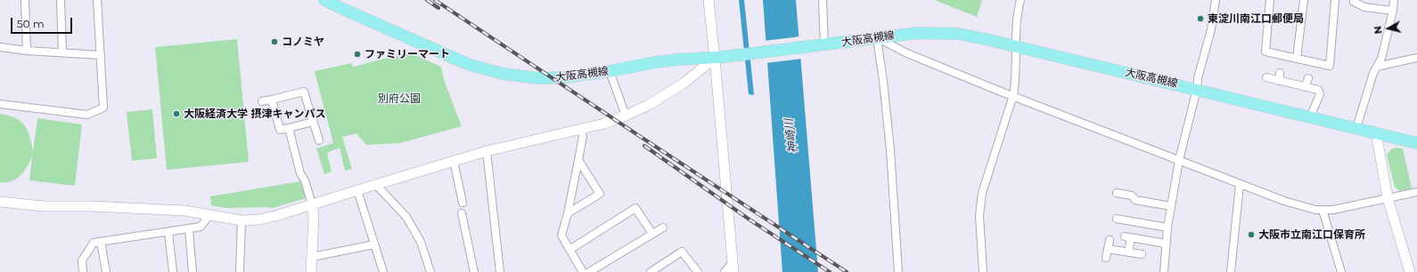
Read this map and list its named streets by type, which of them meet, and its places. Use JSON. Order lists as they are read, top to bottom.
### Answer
{
  "streets": {
    "main road": ["大阪高槻線"]
  },
  "water": ["神崎川"],
  "parks": ["別府公園"],
  "places": [
    "東淀川南江口郵便局",
    "コノミヤ",
    "ファミリーマート",
    "大阪経済大学 摂津キャンパス",
    "大阪市立南江口保育所"
  ],
  "scale_bar": "50 m",
  "north": "left"
}
